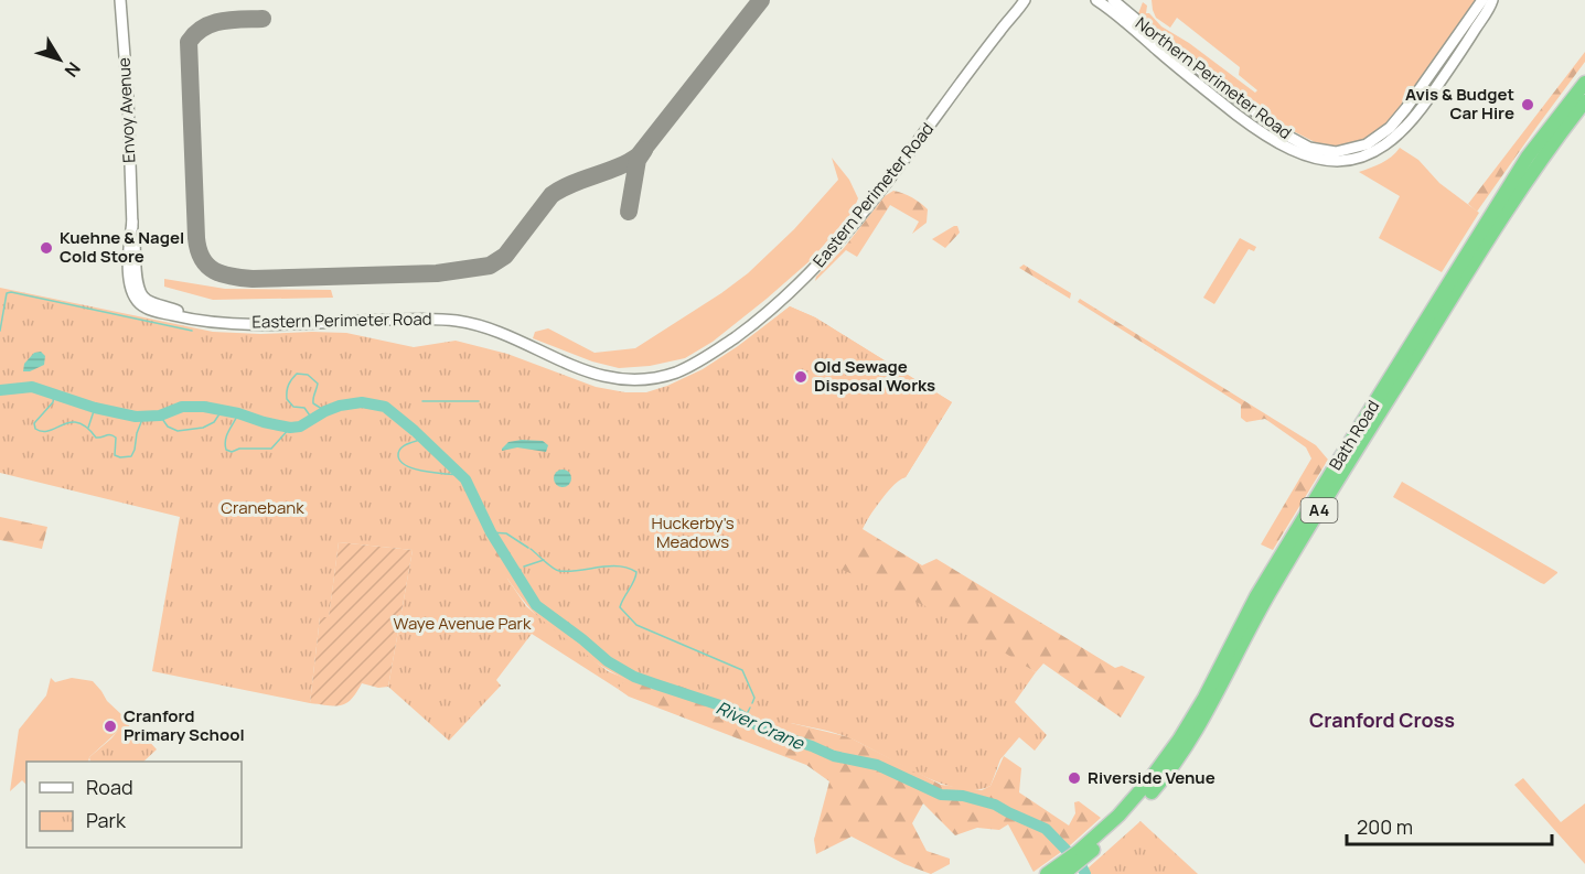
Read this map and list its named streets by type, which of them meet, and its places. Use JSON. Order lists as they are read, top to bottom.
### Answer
{
  "streets": {
    "highway": ["Bath Road", "A4"],
    "street": ["Northern Perimeter Road", "Envoy Avenue", "Eastern Perimeter Road"]
  },
  "crossings": [
    ["Envoy Avenue", "Eastern Perimeter Road"]
  ],
  "districts": ["Cranford Cross"],
  "water": ["River Crane"],
  "parks": ["Cranebank", "Huckerby's Meadows", "Waye Avenue Park"],
  "places": [
    "Avis & Budget Car Hire",
    "Kuehne & Nagel Cold Store",
    "Old Sewage Disposal Works",
    "Cranford Primary School",
    "Riverside Venue"
  ],
  "legend": ["Road", "Park"],
  "scale_bar": "200 m",
  "north": "bottom right"
}
